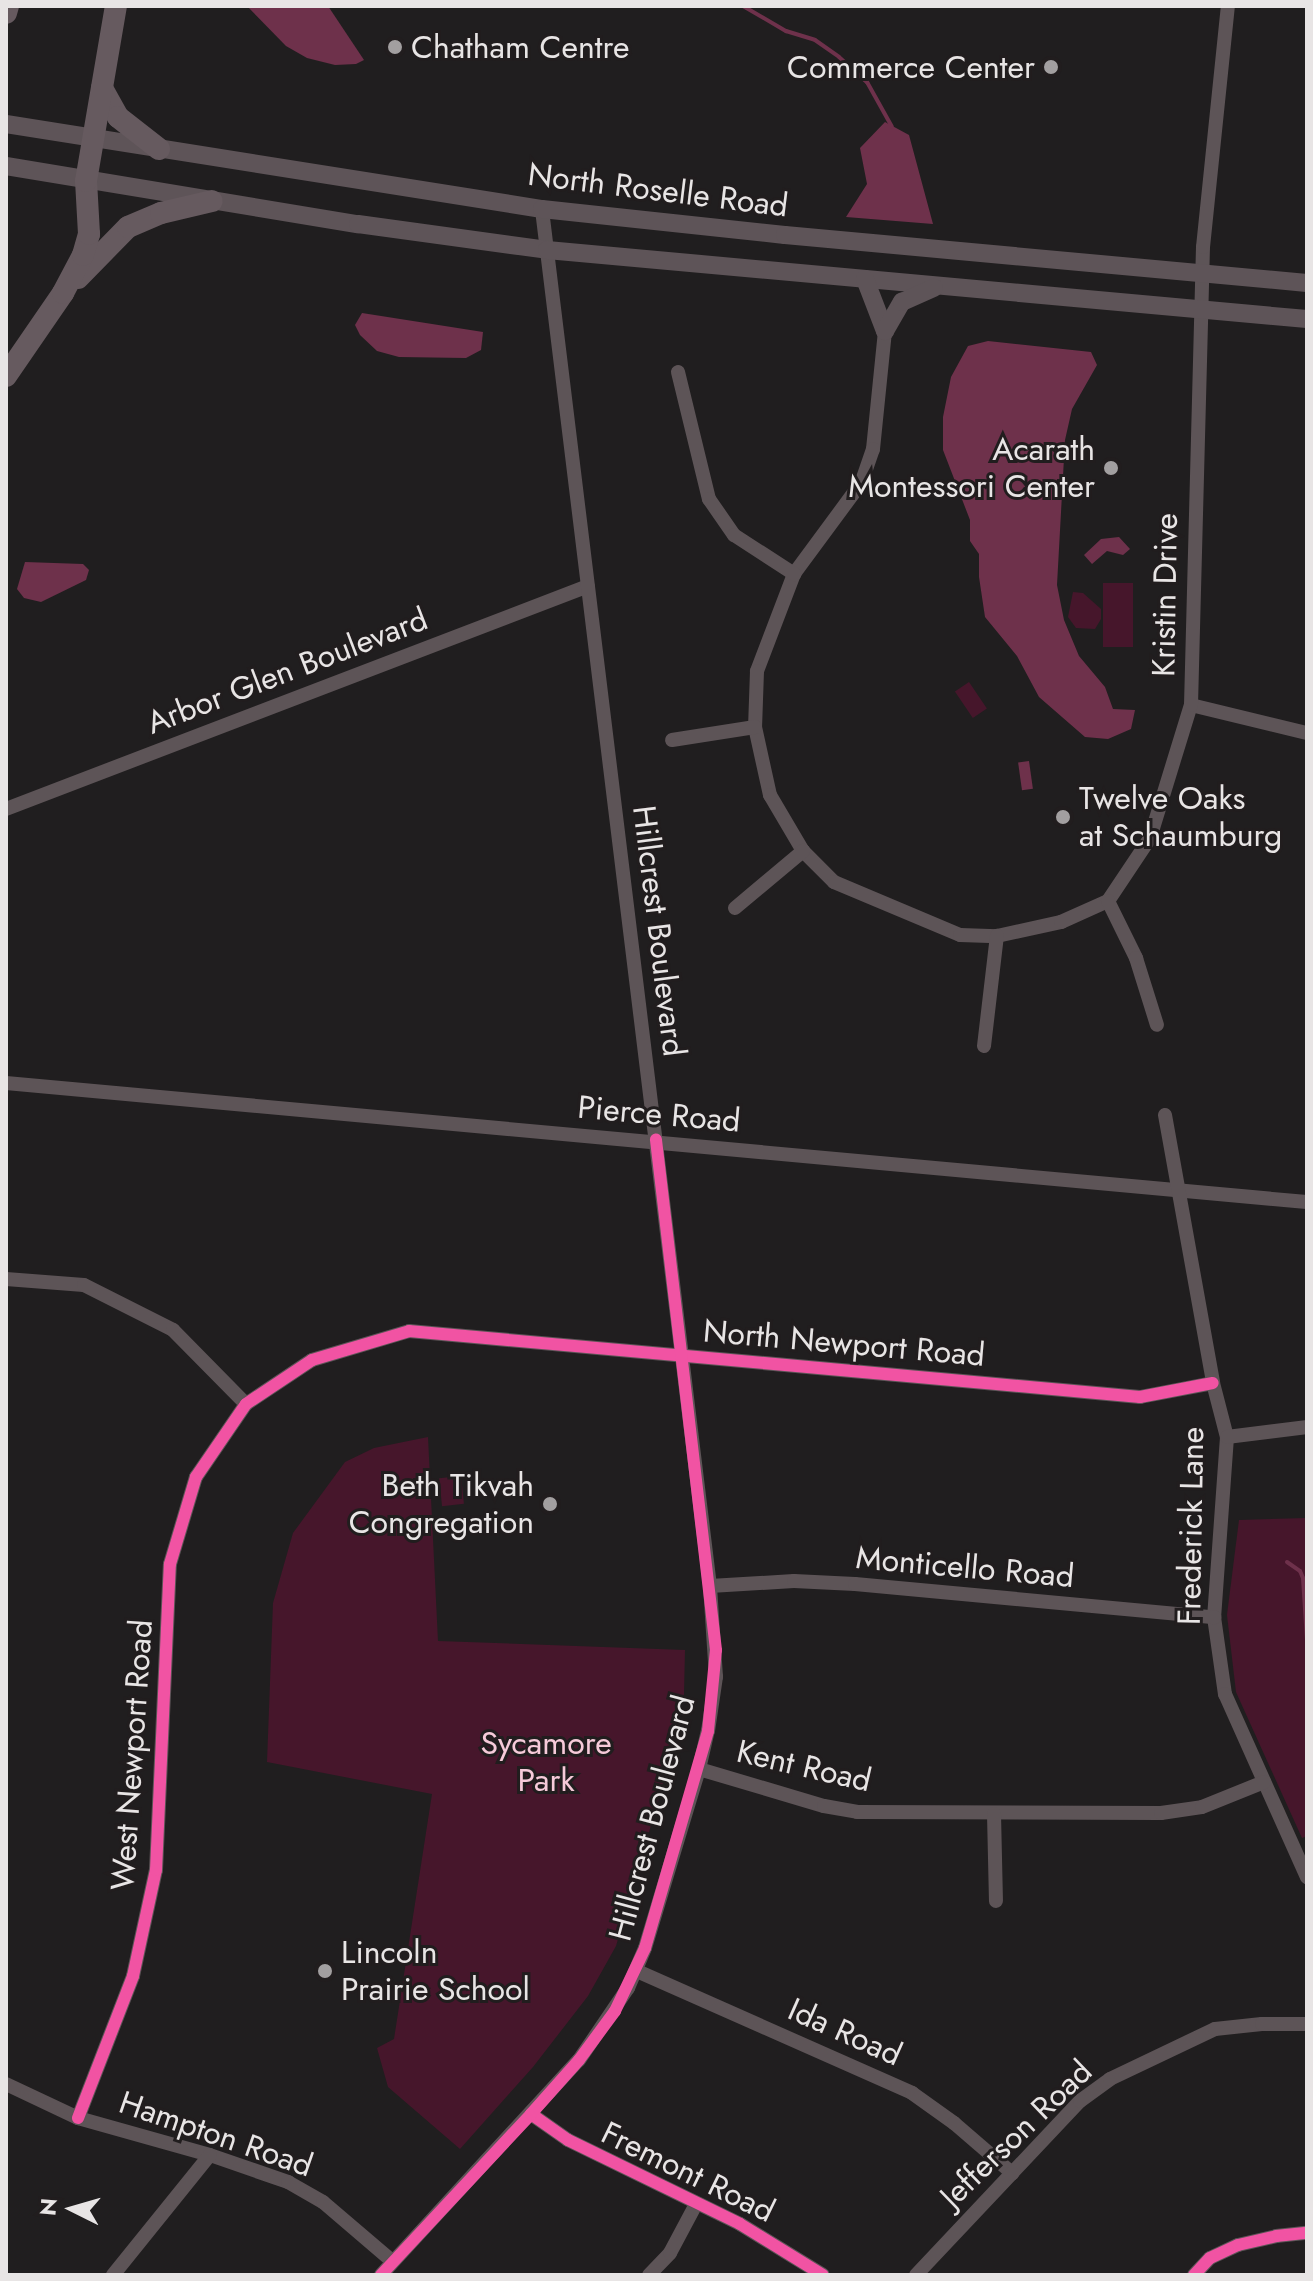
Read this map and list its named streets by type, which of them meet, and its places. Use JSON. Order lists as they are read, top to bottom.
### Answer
{
  "streets": {
    "main road": ["North Roselle Road"],
    "street": [
      "Kristin Drive",
      "Arbor Glen Boulevard",
      "Hillcrest Boulevard",
      "Pierce Road",
      "North Newport Road",
      "Frederick Lane",
      "Monticello Road",
      "West Newport Road",
      "Kent Road",
      "Ida Road",
      "Hampton Road",
      "Jefferson Road",
      "Fremont Road"
    ]
  },
  "crossings": [
    ["North Roselle Road", "Kristin Drive"],
    ["North Roselle Road", "Hillcrest Boulevard"],
    ["Arbor Glen Boulevard", "Hillcrest Boulevard"],
    ["Hillcrest Boulevard", "Pierce Road"],
    ["Hillcrest Boulevard", "North Newport Road"],
    ["Hillcrest Boulevard", "Monticello Road"],
    ["Hillcrest Boulevard", "Kent Road"],
    ["Hillcrest Boulevard", "Ida Road"],
    ["Hillcrest Boulevard", "Hampton Road"],
    ["Hillcrest Boulevard", "Fremont Road"],
    ["Pierce Road", "Frederick Lane"],
    ["North Newport Road", "Frederick Lane"],
    ["North Newport Road", "West Newport Road"],
    ["Frederick Lane", "Monticello Road"],
    ["Frederick Lane", "Kent Road"],
    ["West Newport Road", "Hampton Road"],
    ["Ida Road", "Jefferson Road"]
  ],
  "parks": ["Sycamore Park"],
  "places": [
    "Chatham Centre",
    "Commerce Center",
    "Acarath Montessori Center",
    "Twelve Oaks at Schaumburg",
    "Beth Tikvah Congregation",
    "Lincoln Prairie School"
  ],
  "north": "left"
}
